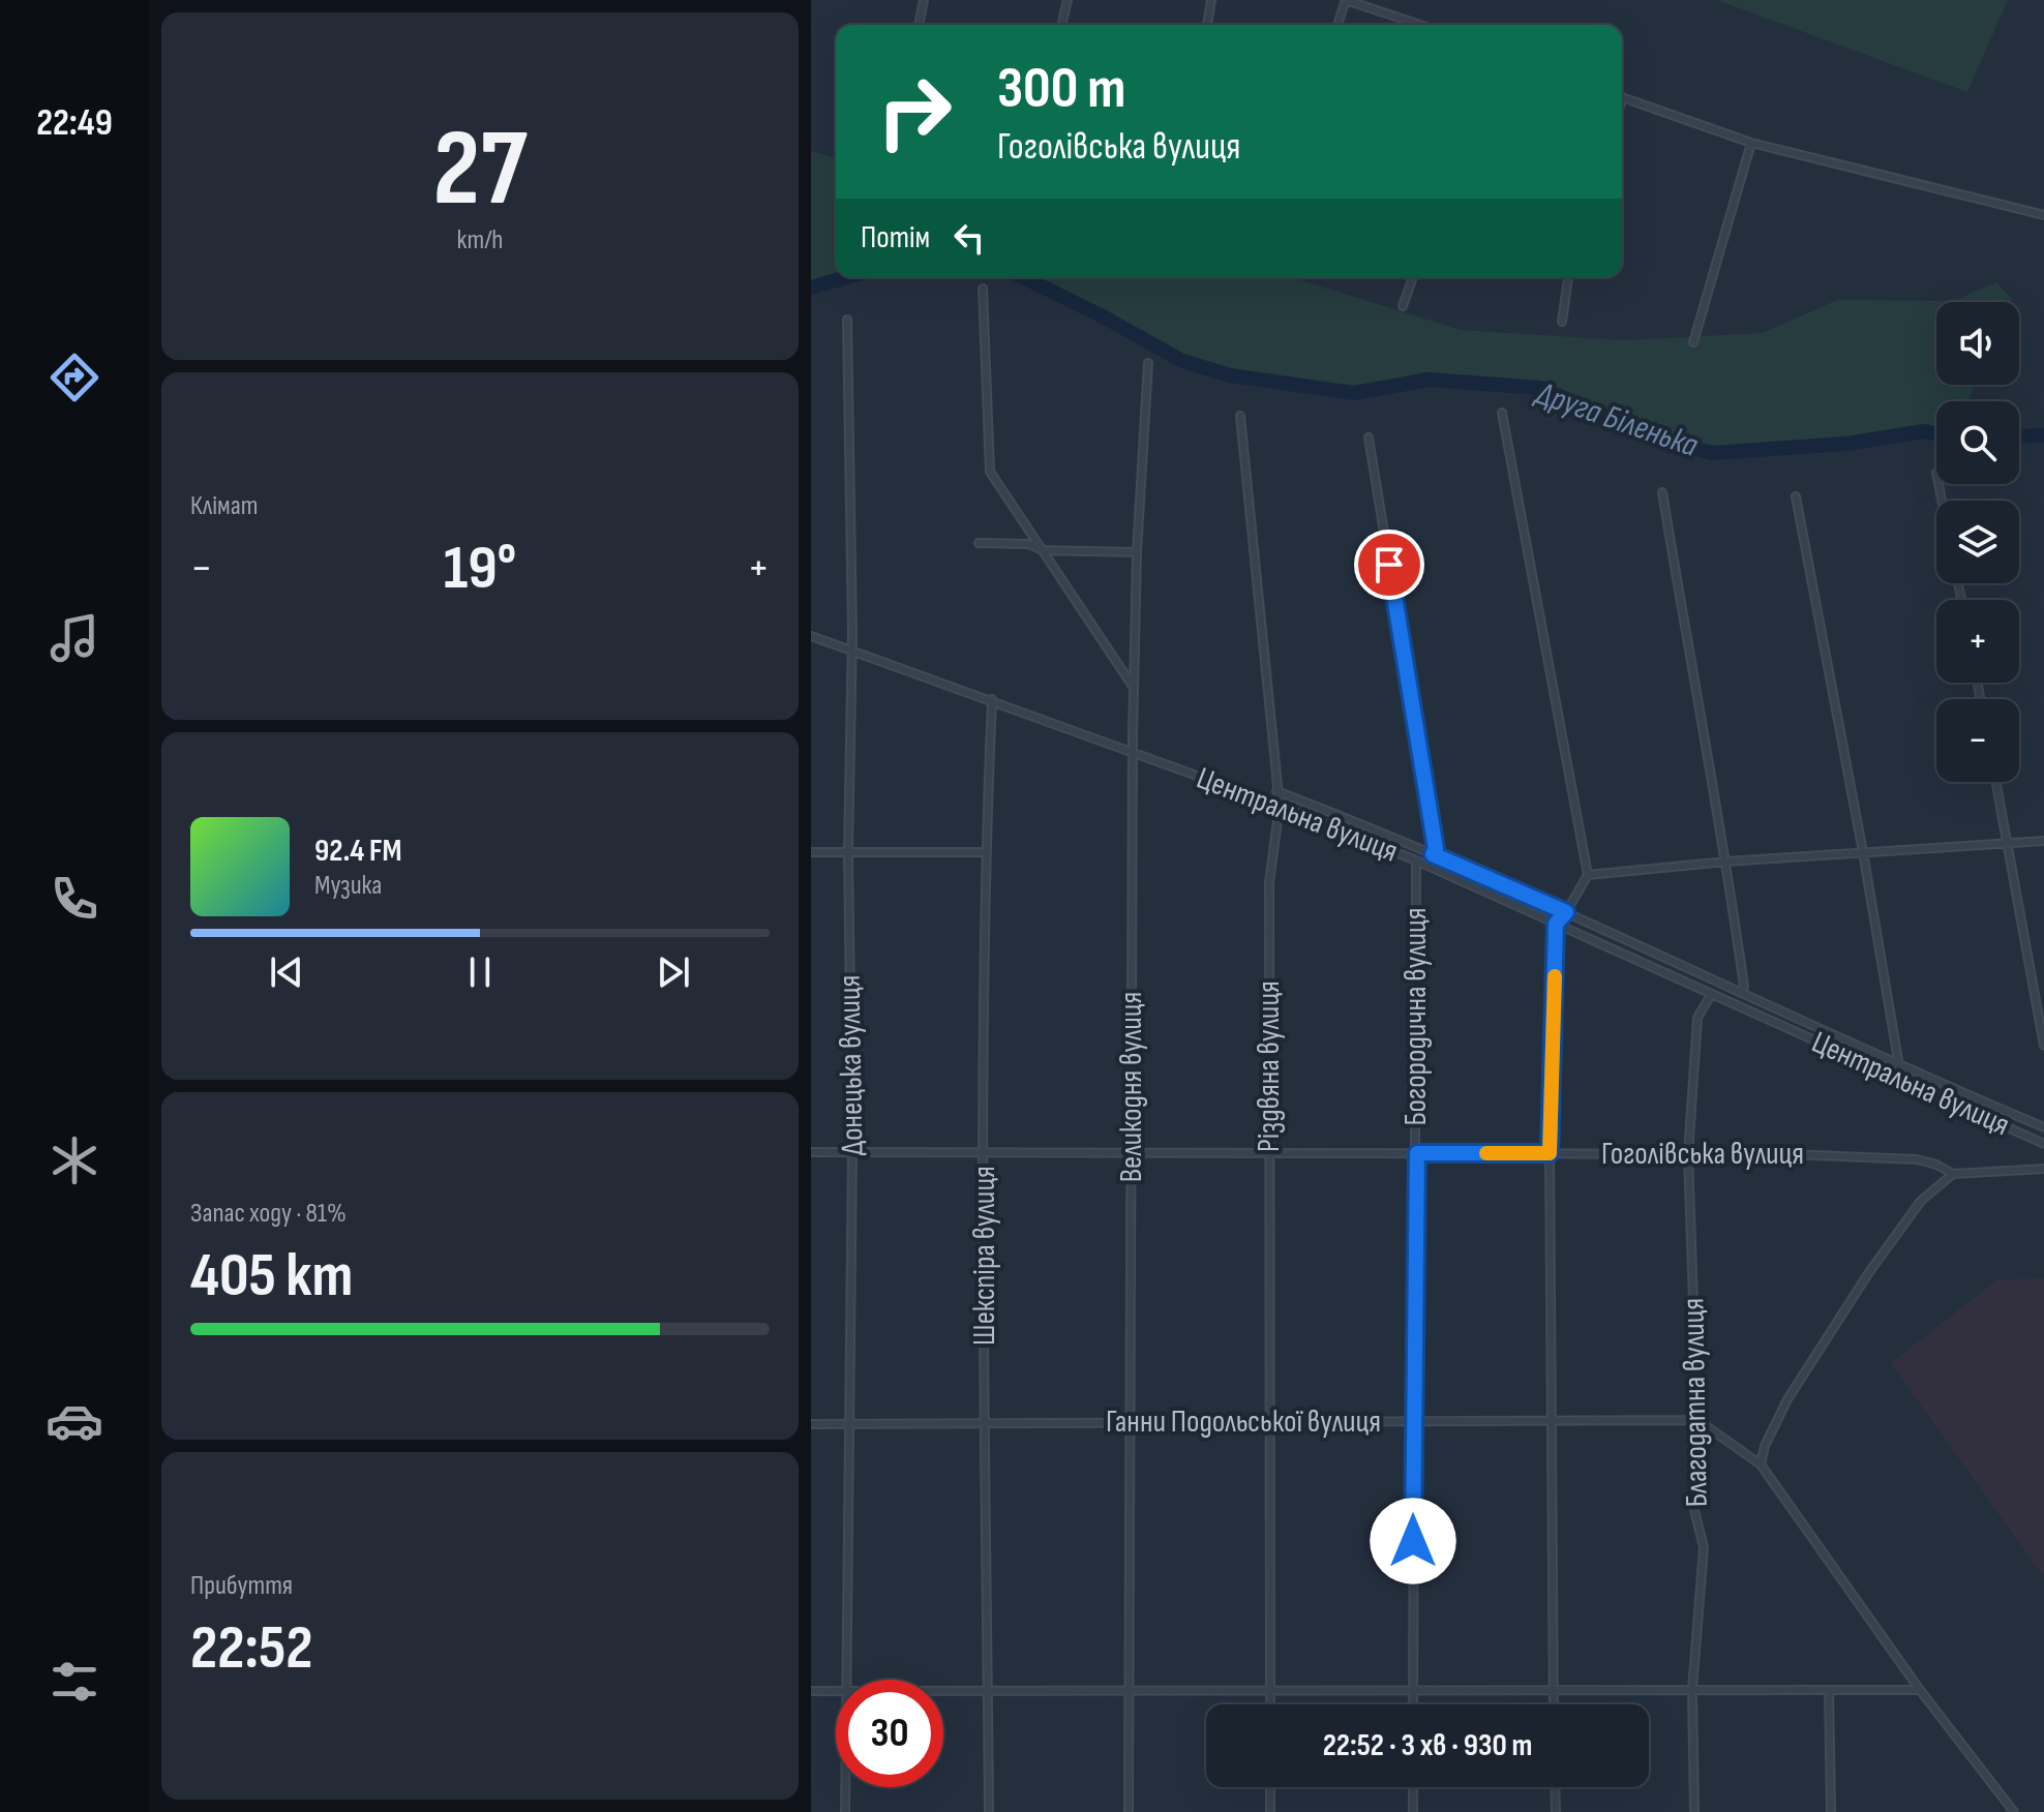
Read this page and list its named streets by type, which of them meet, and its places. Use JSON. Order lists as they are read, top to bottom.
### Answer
{
  "streets": {
    "street": [
      "Центральна вулиця",
      "Богородична вулиця",
      "Донецька вулиця",
      "Різдвяна вулиця",
      "Великодня вулиця",
      "Гоголівська вулиця",
      "Шекспіра вулиця",
      "Благодатна вулиця",
      "Ганни Подольської вулиця"
    ]
  },
  "crossings": [
    ["Центральна вулиця", "Богородична вулиця"],
    ["Центральна вулиця", "Донецька вулиця"],
    ["Центральна вулиця", "Різдвяна вулиця"],
    ["Центральна вулиця", "Великодня вулиця"],
    ["Центральна вулиця", "Шекспіра вулиця"],
    ["Центральна вулиця", "Благодатна вулиця"],
    ["Богородична вулиця", "Гоголівська вулиця"],
    ["Богородична вулиця", "Ганни Подольської вулиця"],
    ["Донецька вулиця", "Гоголівська вулиця"],
    ["Донецька вулиця", "Ганни Подольської вулиця"],
    ["Різдвяна вулиця", "Гоголівська вулиця"],
    ["Різдвяна вулиця", "Ганни Подольської вулиця"],
    ["Великодня вулиця", "Гоголівська вулиця"],
    ["Великодня вулиця", "Ганни Подольської вулиця"],
    ["Гоголівська вулиця", "Шекспіра вулиця"],
    ["Гоголівська вулиця", "Благодатна вулиця"],
    ["Шекспіра вулиця", "Ганни Подольської вулиця"],
    ["Благодатна вулиця", "Ганни Подольської вулиця"]
  ],
  "water": ["Друга Біленька"],
  "page": {
    "tabs": "22:49",
    "tile": [
      ["27", "km/h"],
      "Клімат",
      ["Запас ходу · 81%", "405 km"],
      ["Прибуття", "22:52"]
    ],
    "turn": ["300 m", "Гоголівська вулиця"],
    "then": "Потім",
    "map_buttons": ["+", "−"],
    "heat": ["−", "19°", "+"],
    "song": ["92.4 FM", "Музика"],
    "limit": "30",
    "trip": "22:52 · 3 хв · 930 m"
  }
}
